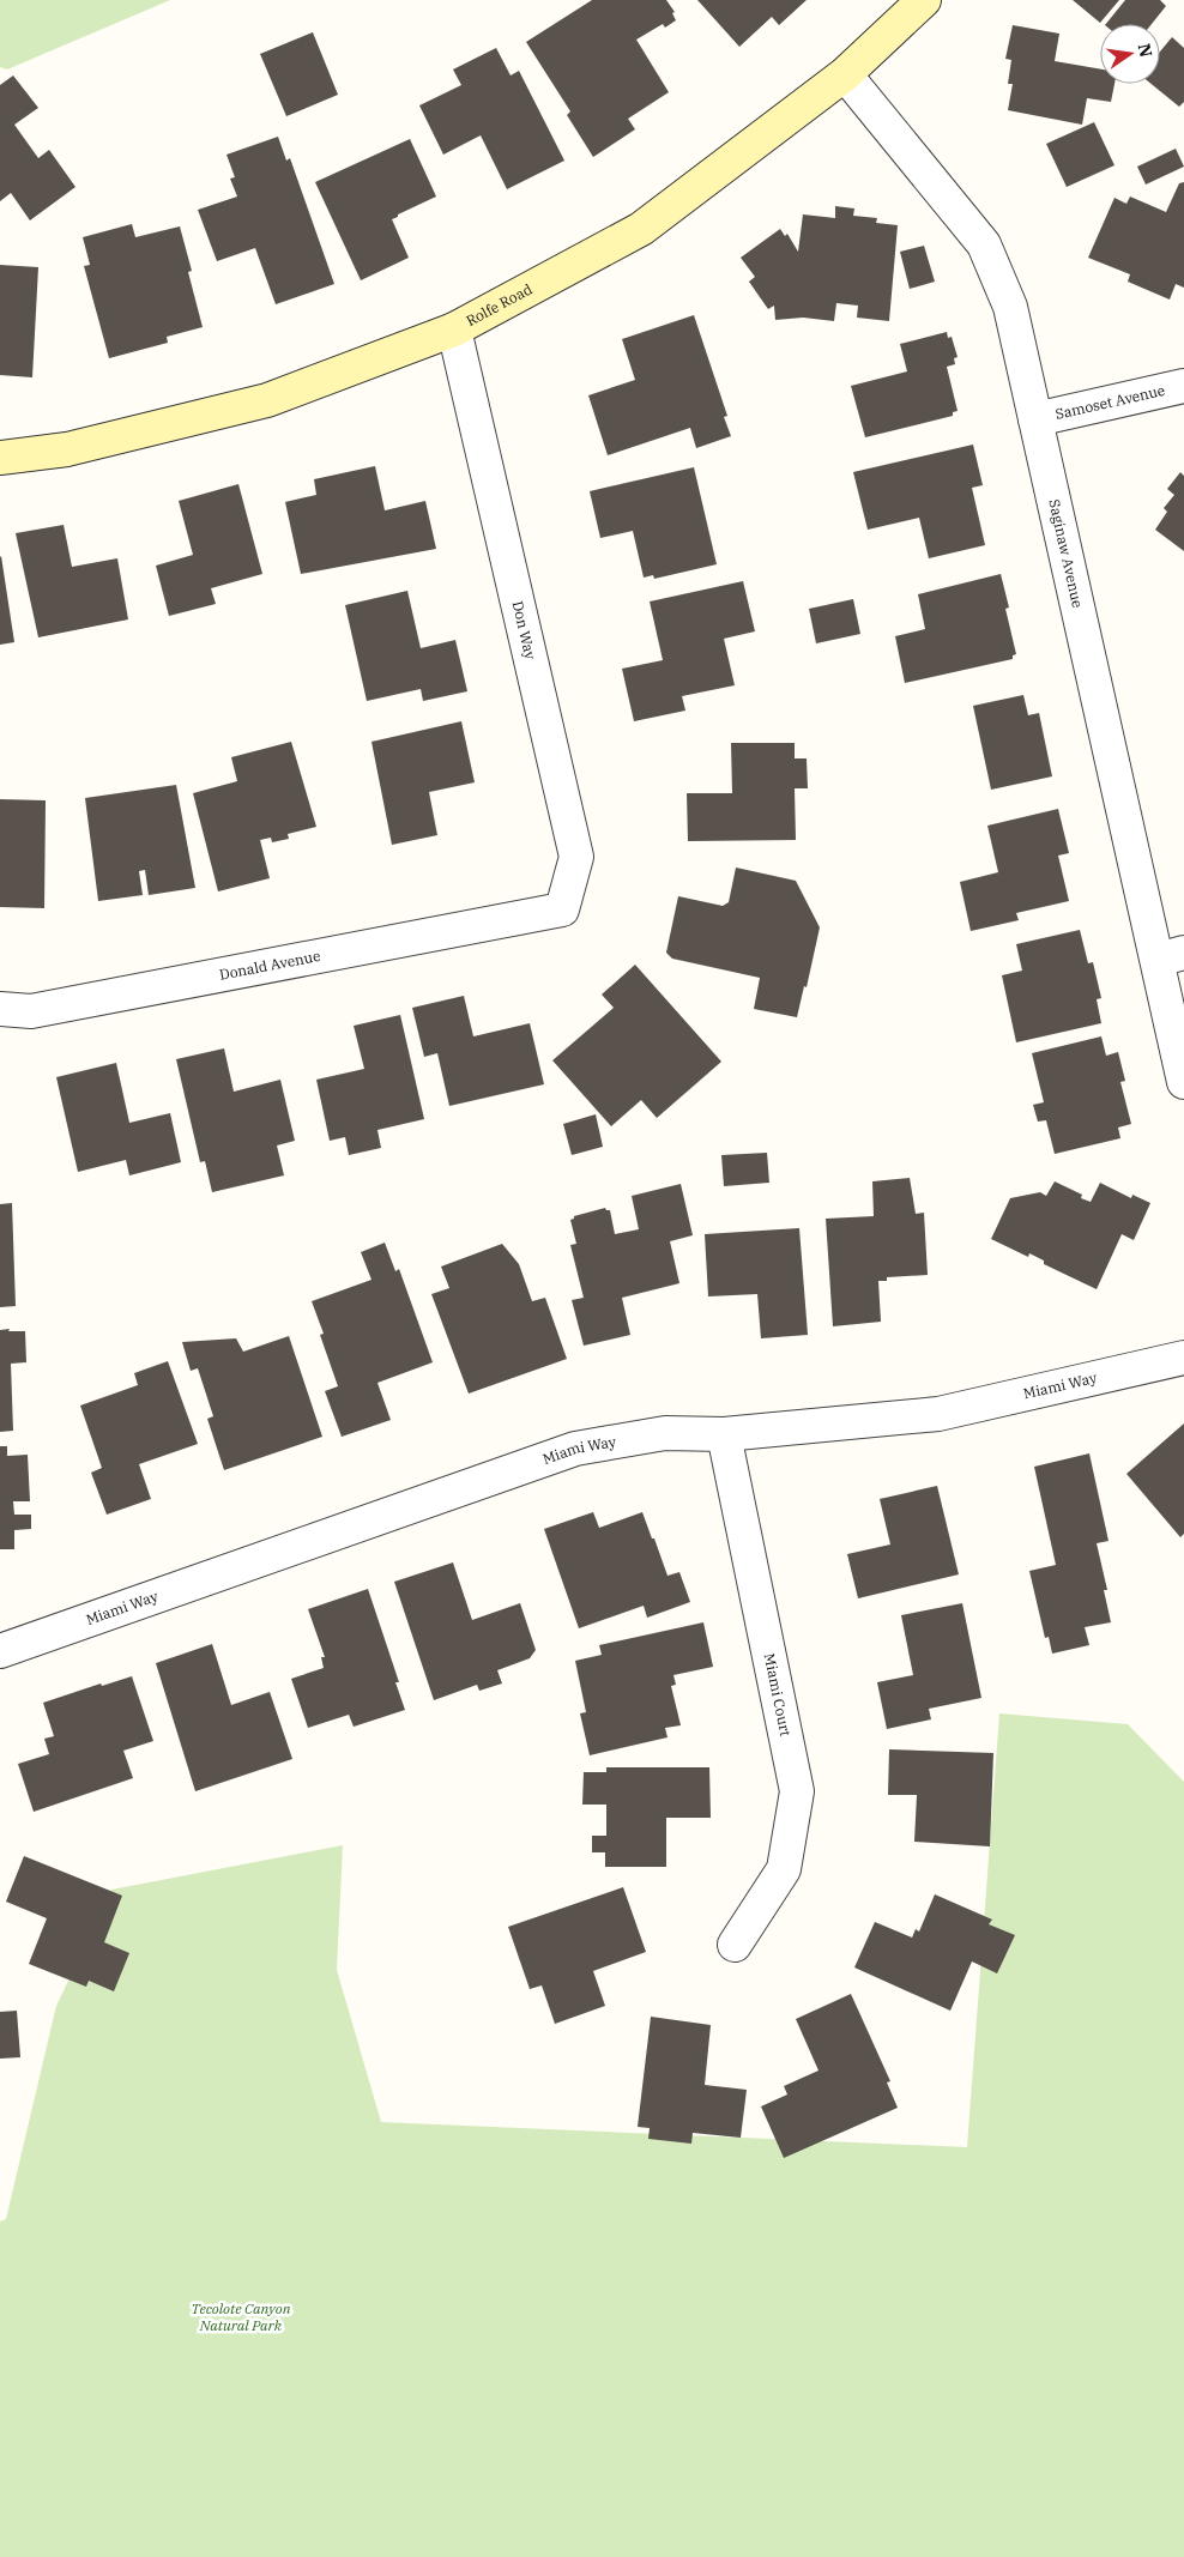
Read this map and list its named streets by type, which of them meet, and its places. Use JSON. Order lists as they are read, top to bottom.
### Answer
{
  "streets": {
    "street": [
      "Rolfe Road",
      "Samoset Avenue",
      "Saginaw Avenue",
      "Don Way",
      "Donald Avenue",
      "Miami Way",
      "Miami Court"
    ]
  },
  "crossings": [
    ["Rolfe Road", "Saginaw Avenue"],
    ["Rolfe Road", "Don Way"],
    ["Samoset Avenue", "Saginaw Avenue"],
    ["Don Way", "Donald Avenue"],
    ["Miami Way", "Miami Court"]
  ],
  "parks": ["Tecolote Canyon Natural Park"],
  "north": "right"
}
